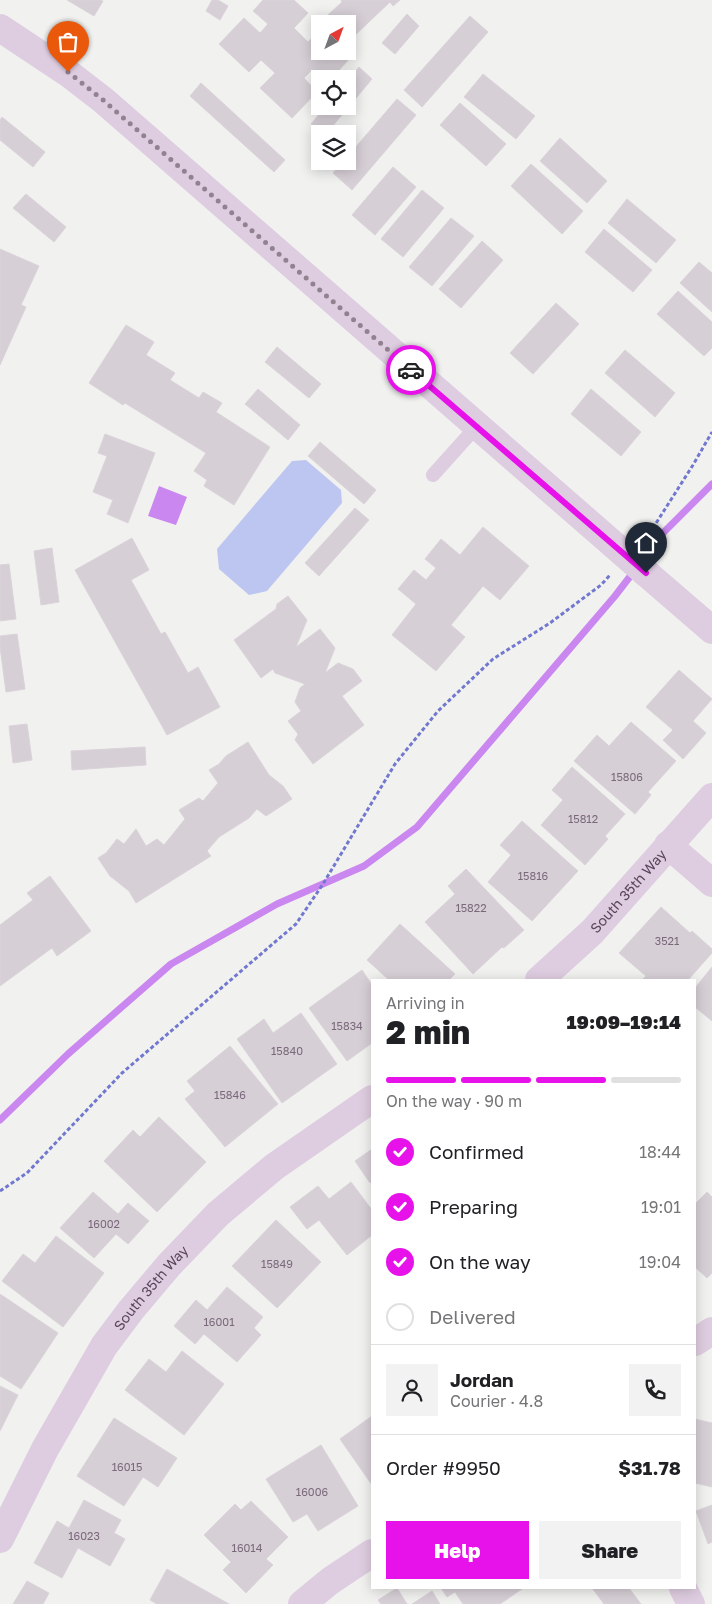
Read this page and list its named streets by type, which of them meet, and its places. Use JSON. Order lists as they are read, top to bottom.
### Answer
{
  "streets": {
    "street": ["South 35th Way"]
  },
  "house_numbers": [
    "15806",
    "15812",
    "15816",
    "15822",
    "3521",
    "15834",
    "15840",
    "15846",
    "16002",
    "15849",
    "16001",
    "16015",
    "16006",
    "16023",
    "16014"
  ],
  "north": "top right",
  "page": {
    "heading": ["2 min", "Arriving in", "19:09–19:14"],
    "panel": [
      "Jordan",
      "Courier · 4.8",
      "Order #9950",
      "$31.78"
    ],
    "bar": "On the way · 90 m",
    "list": [
      ["Confirmed", "18:44"],
      ["Preparing", "19:01"],
      ["On the way", "19:04"],
      "Delivered"
    ],
    "buttons": ["Help", "Share"]
  }
}
